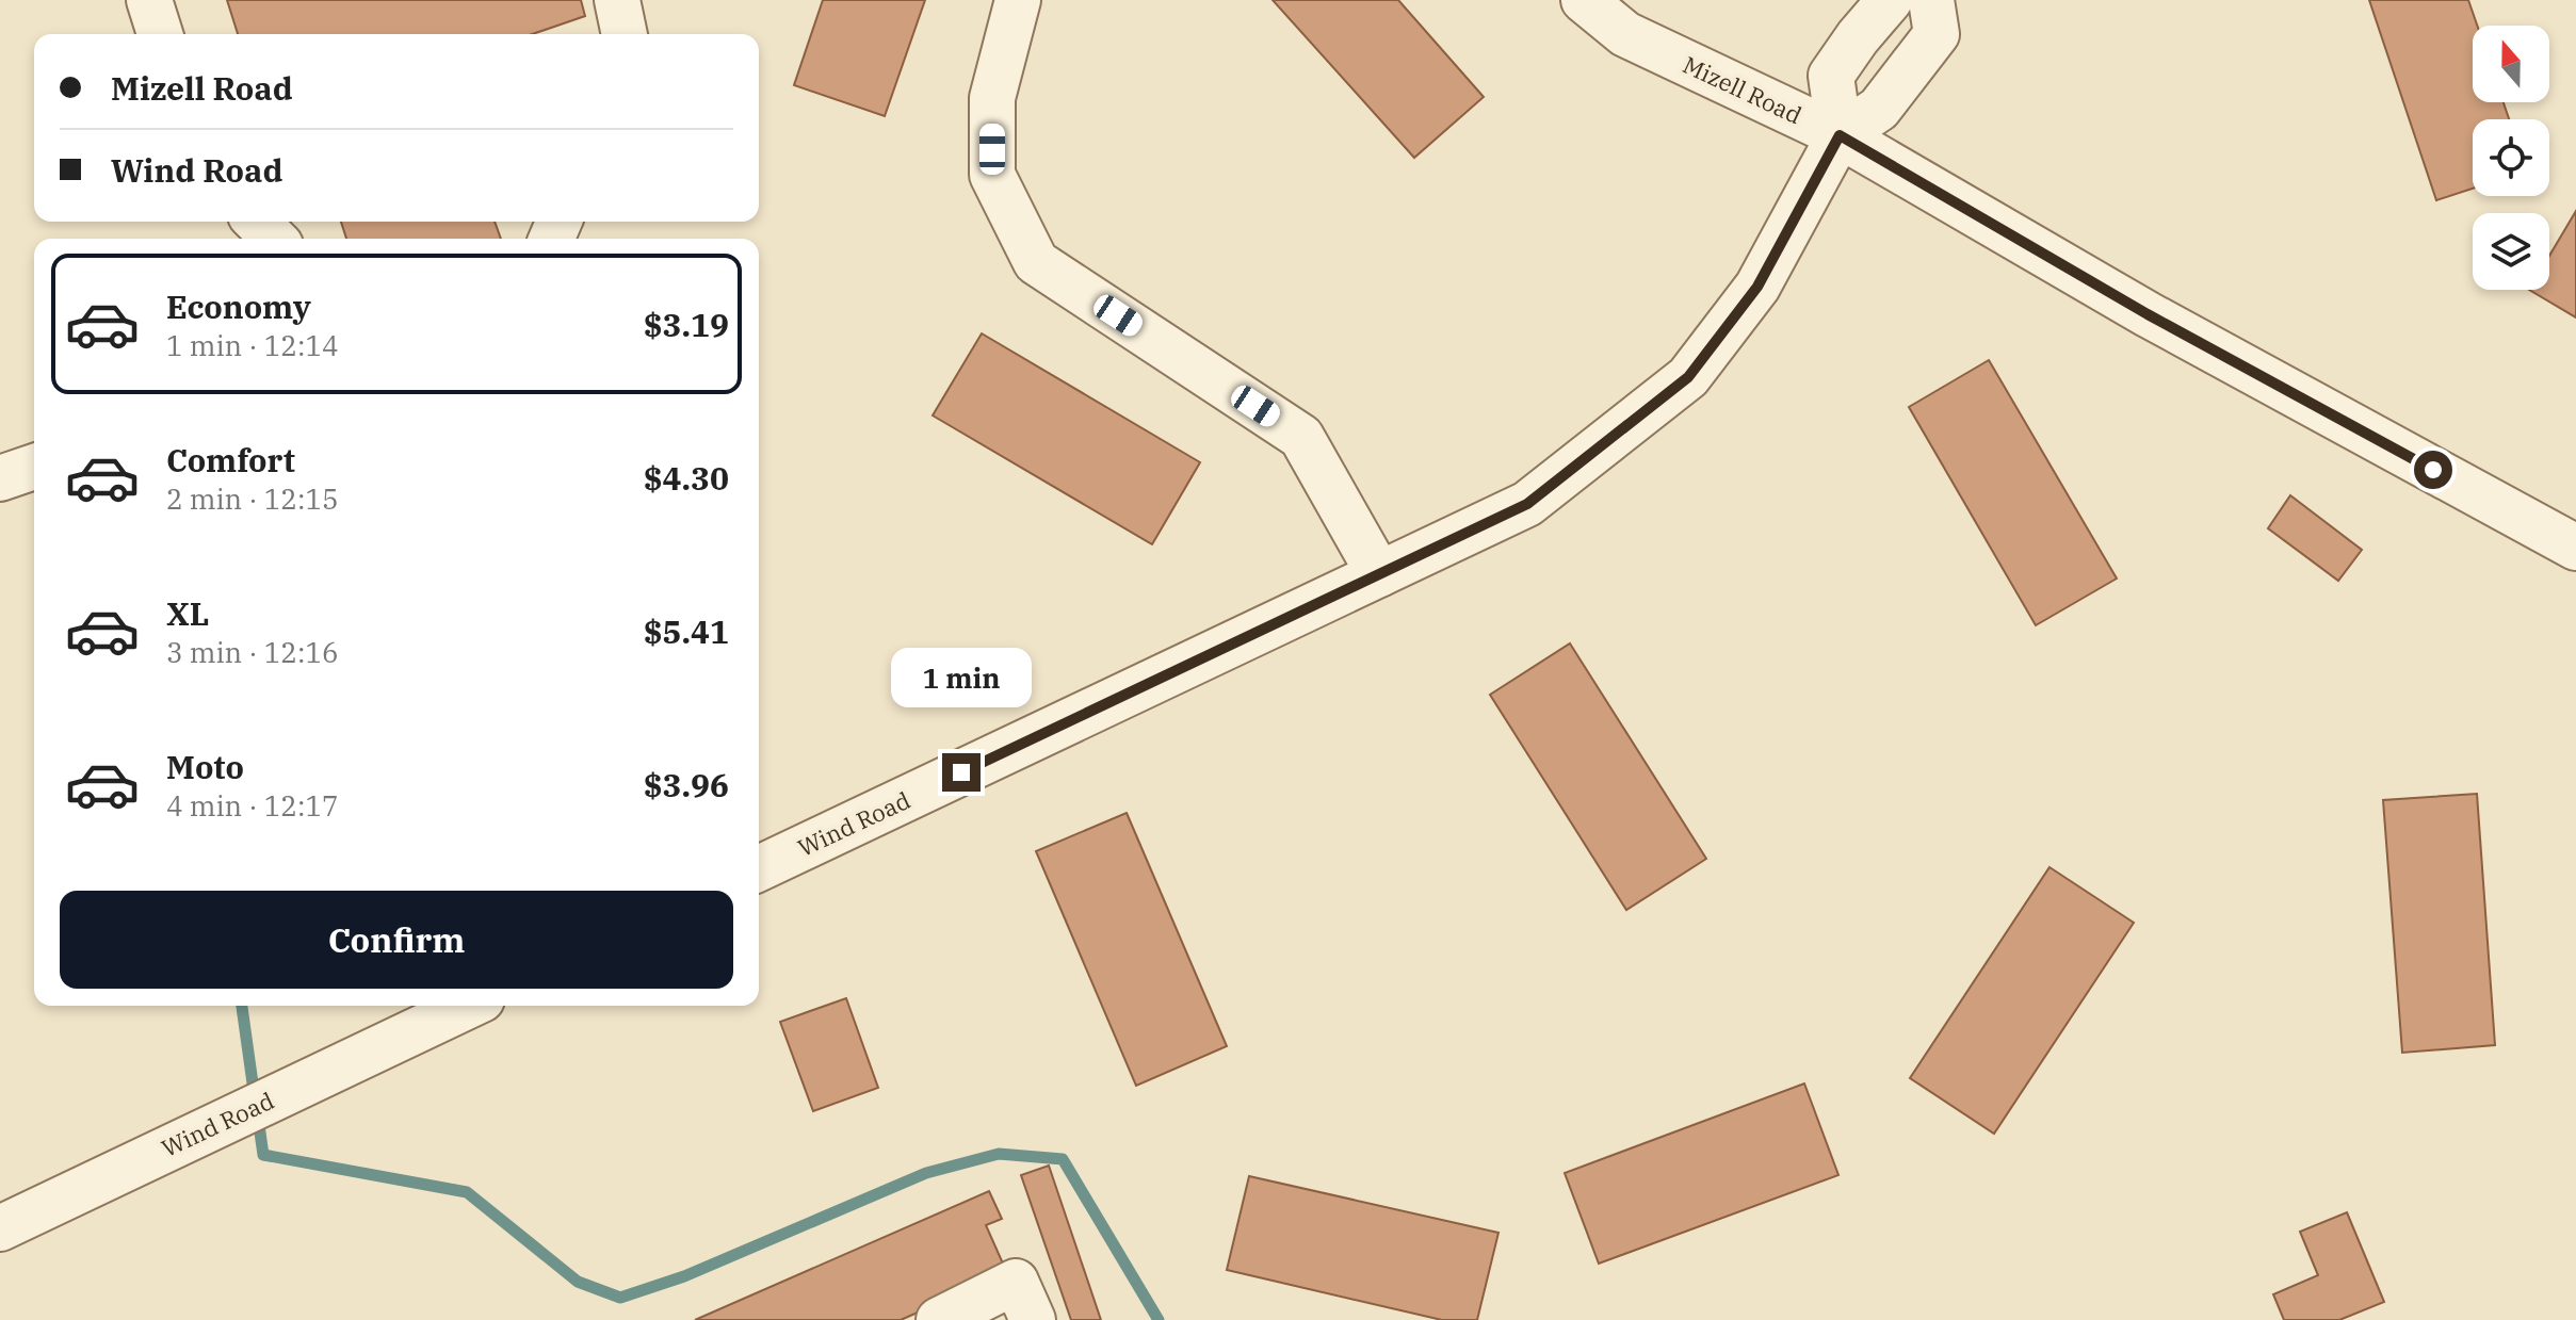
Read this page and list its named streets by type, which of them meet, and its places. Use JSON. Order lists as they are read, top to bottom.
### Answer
{
  "streets": {
    "street": ["Mizell Road", "Wind Road"]
  },
  "crossings": [
    ["Mizell Road", "Wind Road"]
  ],
  "north": "top",
  "page": {
    "banner": ["Mizell Road", "Wind Road"],
    "list": [
      {
        "name": "Economy",
        "note": "1 min · 12:14",
        "value": "$3.19"
      },
      {
        "name": "Comfort",
        "note": "2 min · 12:15",
        "value": "$4.30"
      },
      {
        "name": "XL",
        "note": "3 min · 12:16",
        "value": "$5.41"
      },
      {
        "name": "Moto",
        "note": "4 min · 12:17",
        "value": "$3.96"
      }
    ],
    "bubble": "1 min",
    "buttons": "Confirm"
  }
}
